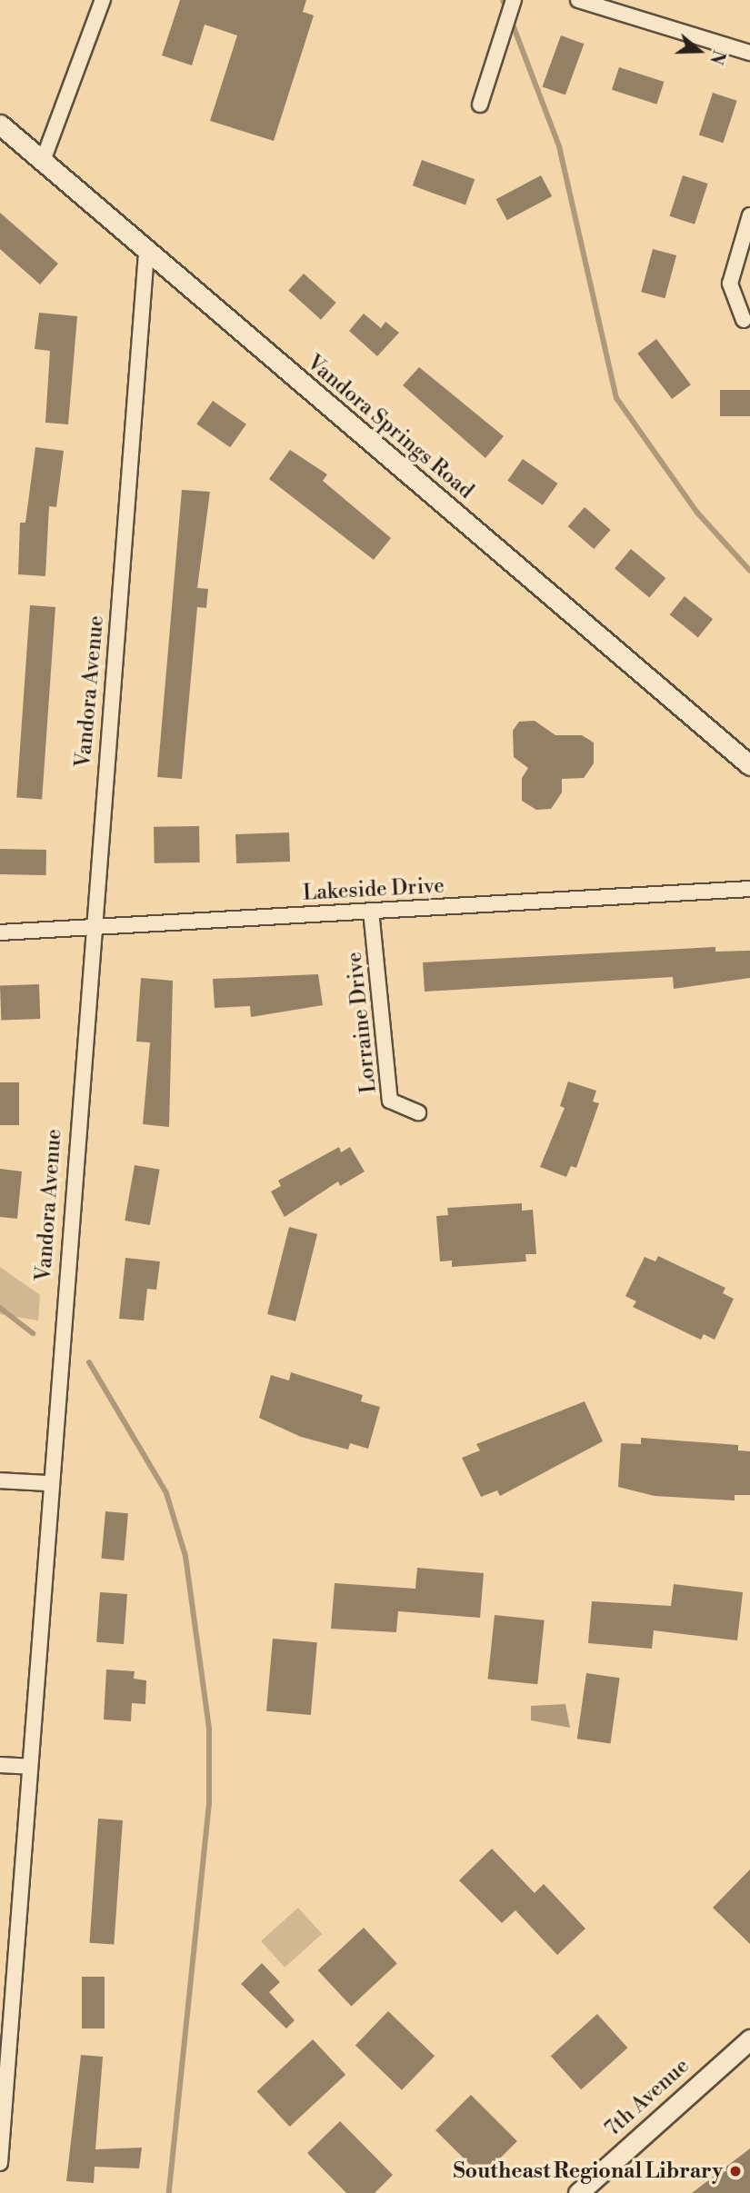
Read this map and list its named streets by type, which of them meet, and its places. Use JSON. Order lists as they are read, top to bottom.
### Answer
{
  "streets": {
    "street": [
      "Vandora Springs Road",
      "Vandora Avenue",
      "Lakeside Drive",
      "Lorraine Drive",
      "7th Avenue"
    ]
  },
  "crossings": [
    ["Vandora Springs Road", "Vandora Avenue"],
    ["Vandora Avenue", "Lakeside Drive"],
    ["Lakeside Drive", "Lorraine Drive"]
  ],
  "places": ["Southeast Regional Library"],
  "north": "right"
}
